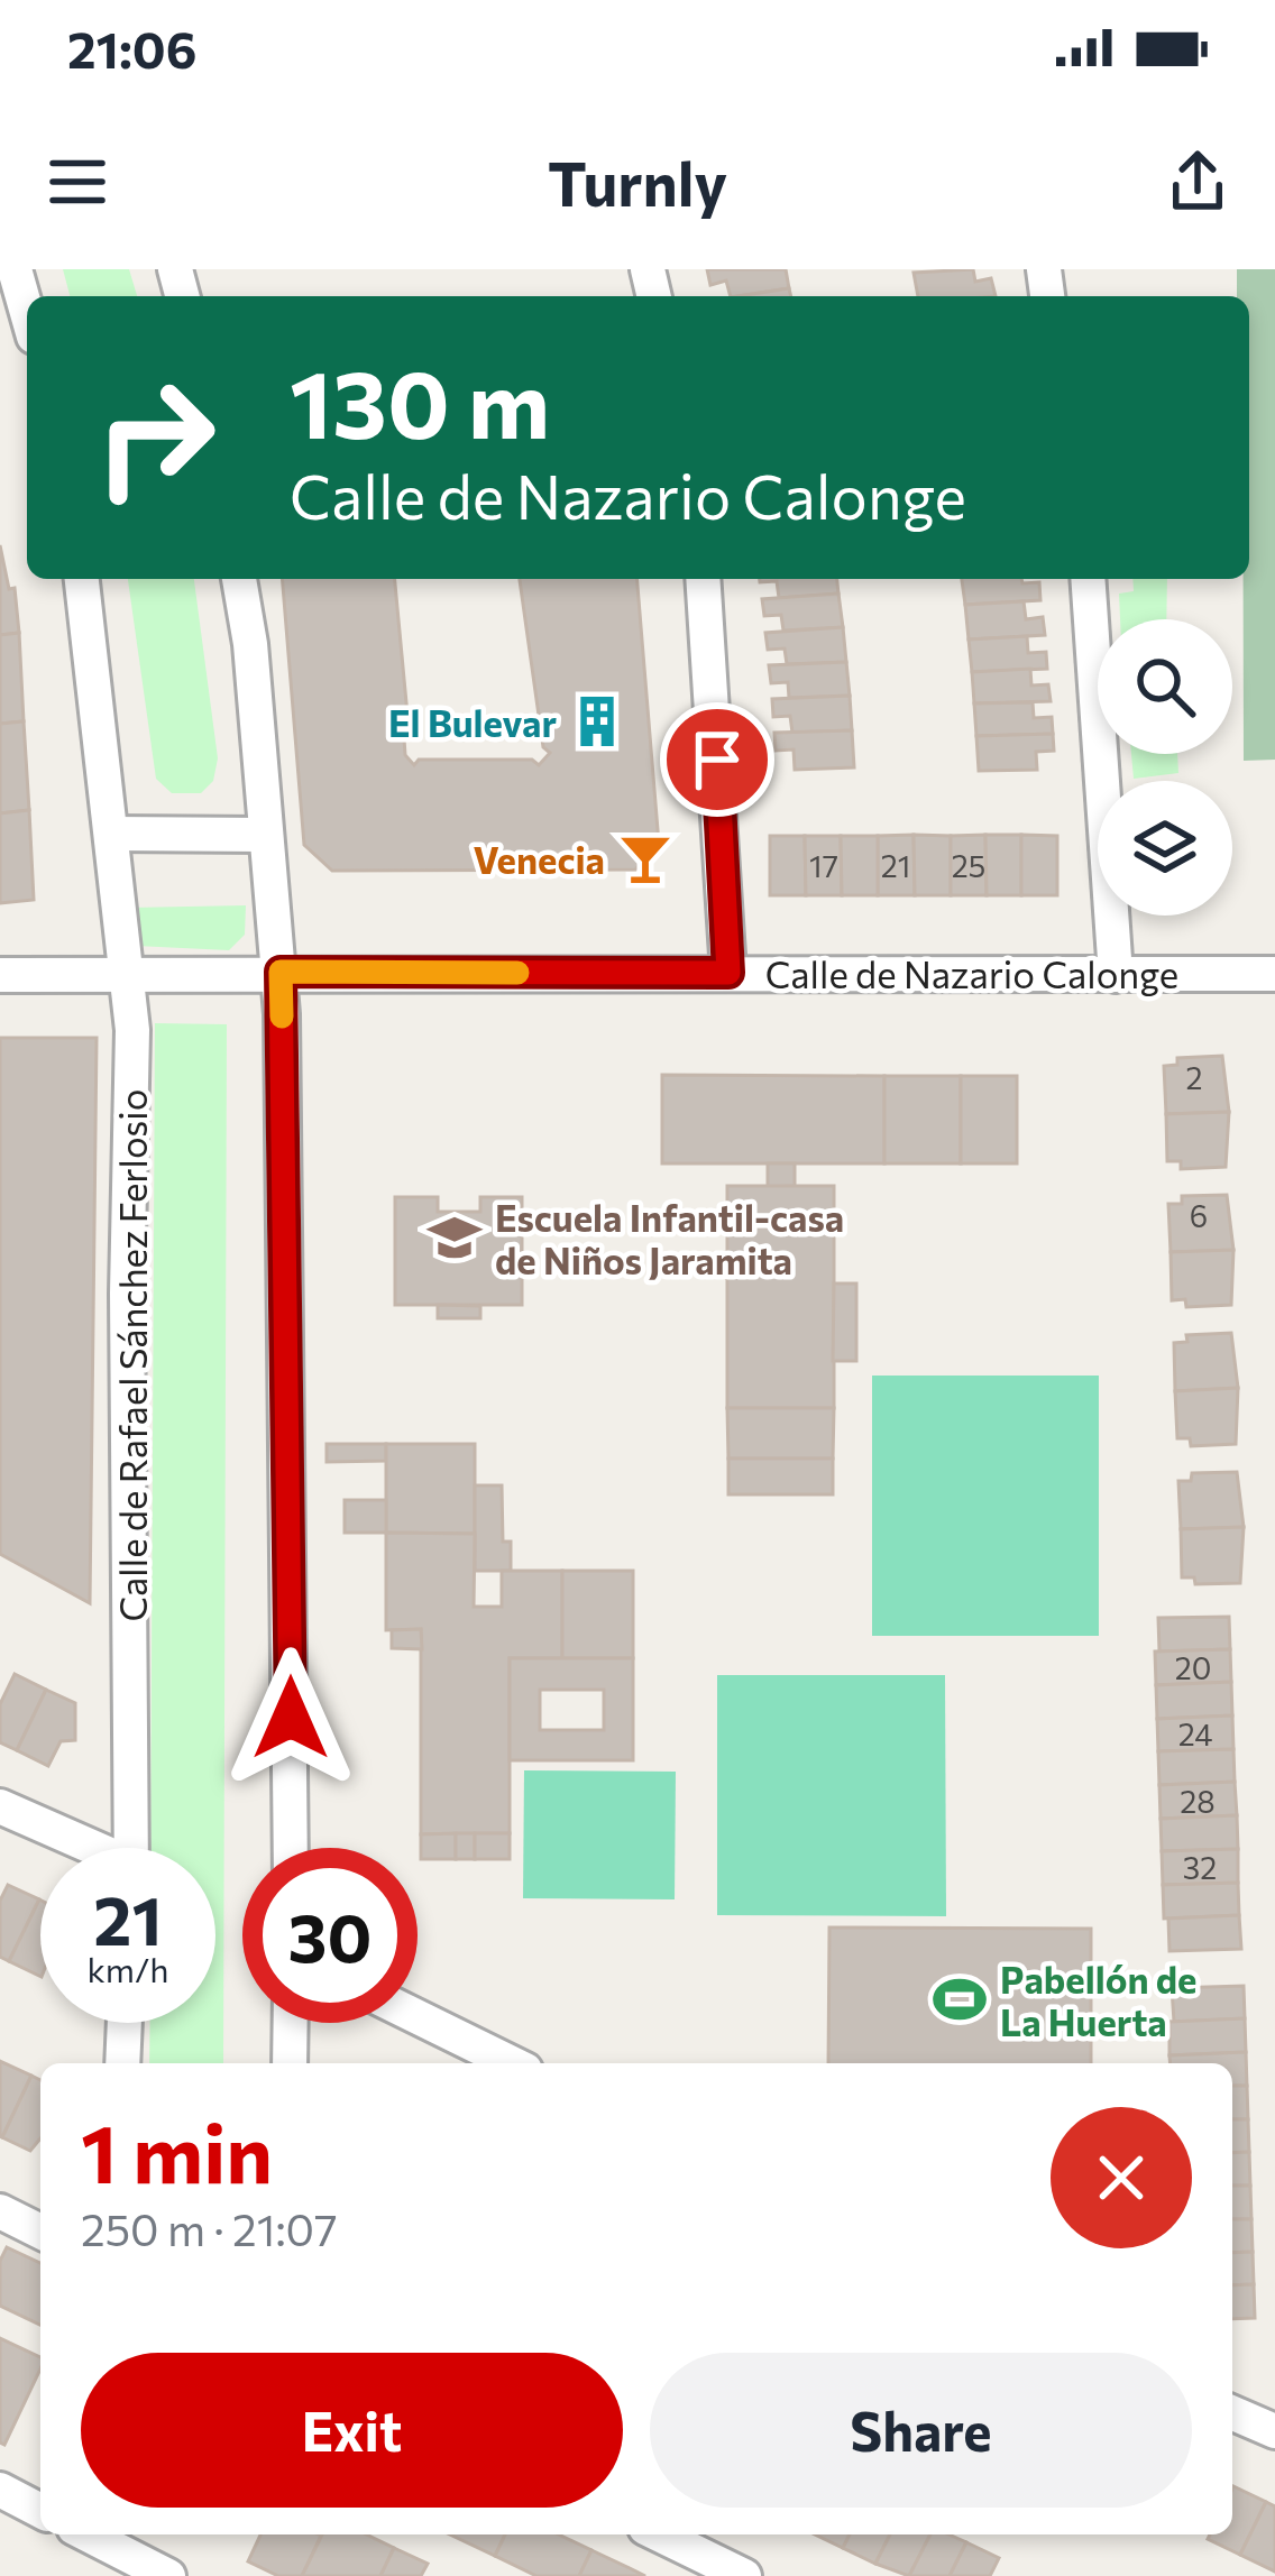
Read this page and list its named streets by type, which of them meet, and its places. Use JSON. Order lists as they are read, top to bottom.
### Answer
{
  "streets": {
    "street": ["Calle de Nazario Calonge", "Calle de Rafael Sánchez Ferlosio"]
  },
  "crossings": [
    ["Calle de Nazario Calonge", "Calle de Rafael Sánchez Ferlosio"]
  ],
  "places": {
    "building": ["El Bulevar"],
    "bar": ["Venecia"],
    "school or university": ["Escuela Infantil-casa de Niños Jaramita"],
    "sports": ["Pabellón de La Huerta"]
  },
  "house_numbers": [
    "17",
    "21",
    "25",
    "2",
    "6",
    "20",
    "24",
    "28",
    "32"
  ],
  "page": {
    "status": "21:06",
    "header": "Turnly",
    "turn": ["130 m", "Calle de Nazario Calonge"],
    "speed": "21 km/h",
    "limit": "30",
    "heading": ["1 min", "250 m · 21:07"],
    "buttons": ["Exit", "Share"]
  }
}
